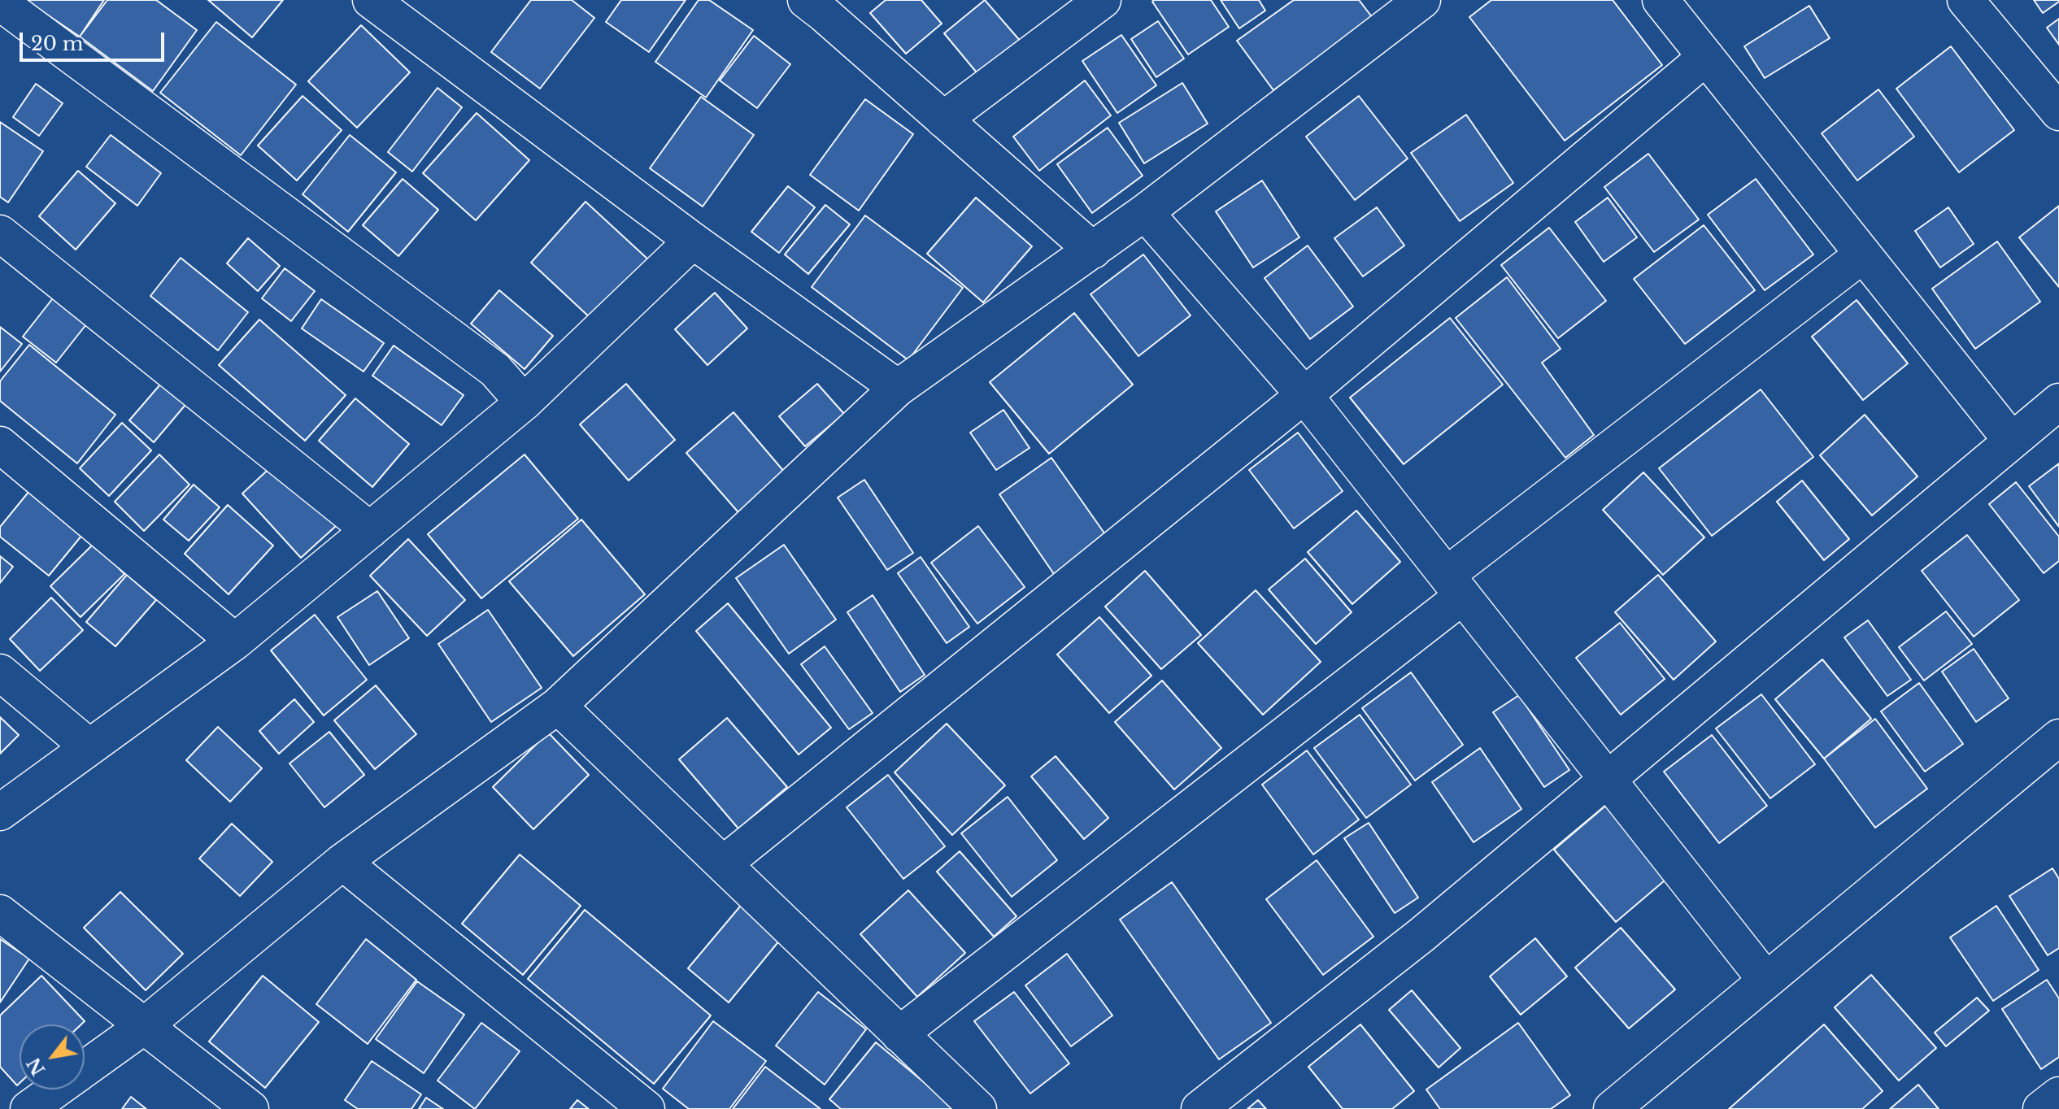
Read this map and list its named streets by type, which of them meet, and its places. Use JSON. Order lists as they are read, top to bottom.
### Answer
{
  "scale_bar": "20 m",
  "north": "bottom left"
}
